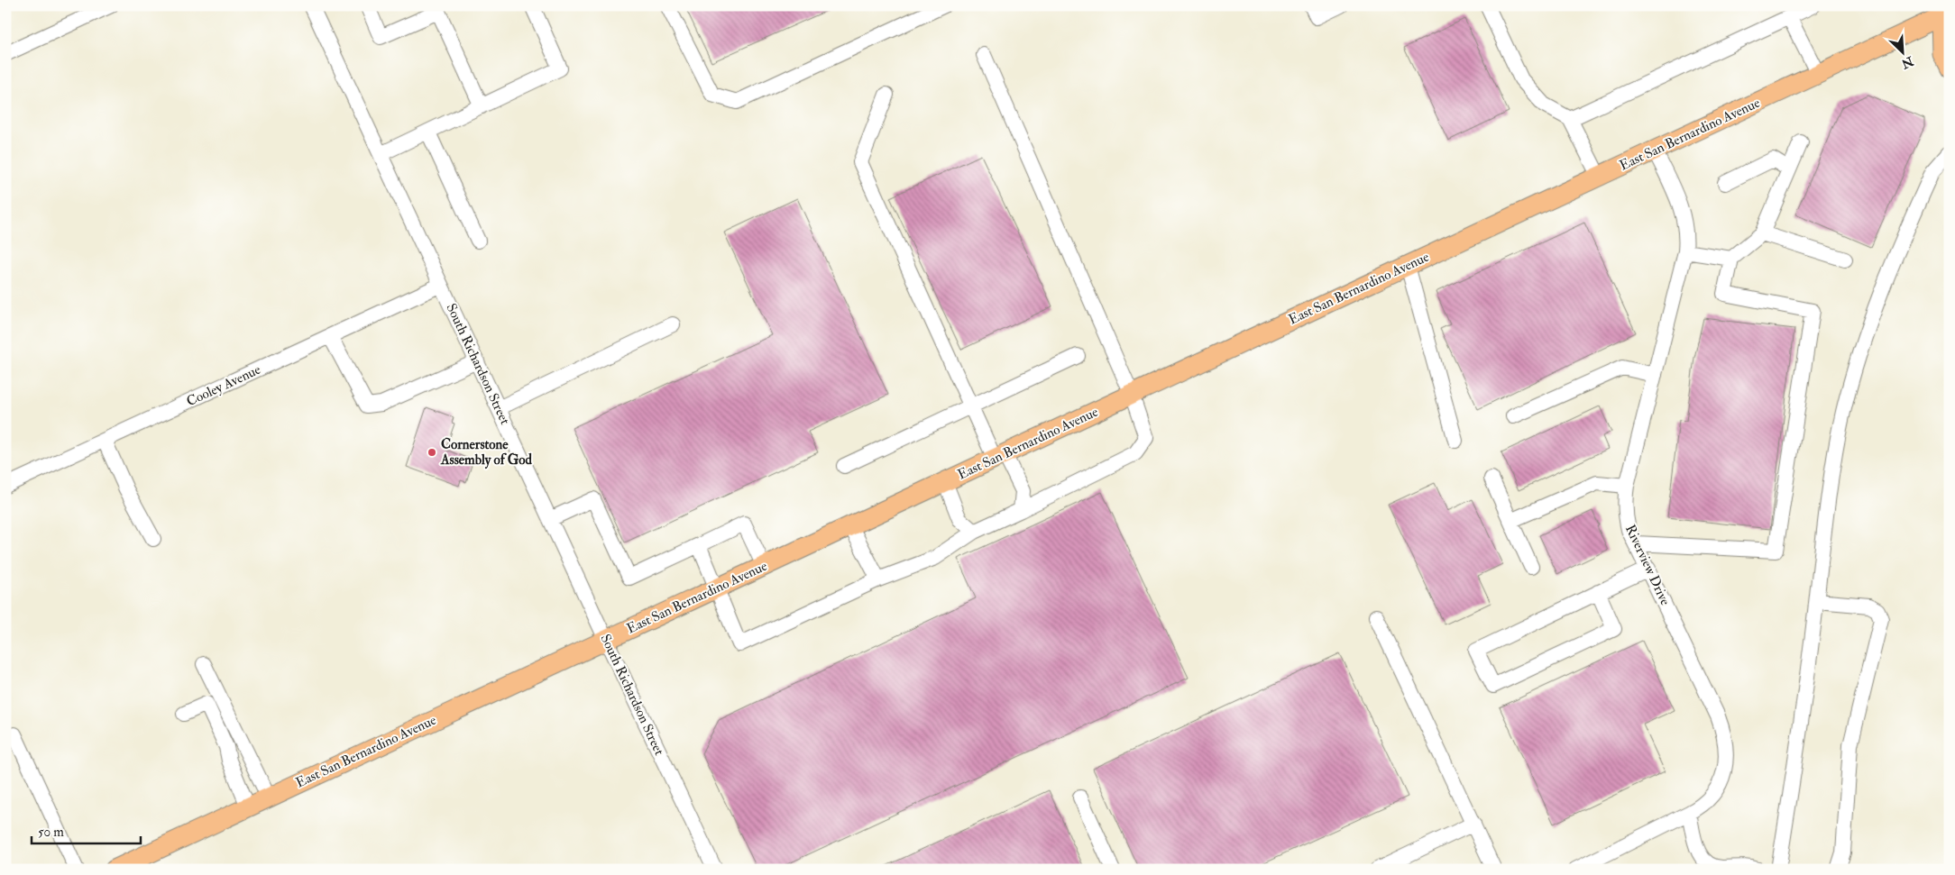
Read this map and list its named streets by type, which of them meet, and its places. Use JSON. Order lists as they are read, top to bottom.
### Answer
{
  "streets": {
    "main road": ["East San Bernardino Avenue"],
    "street": ["South Richardson Street", "Cooley Avenue", "Riverview Drive"]
  },
  "crossings": [
    ["East San Bernardino Avenue", "South Richardson Street"],
    ["East San Bernardino Avenue", "Riverview Drive"],
    ["South Richardson Street", "Cooley Avenue"]
  ],
  "places": ["Cornerstone Assembly of God"],
  "scale_bar": "50 m",
  "north": "bottom right"
}
